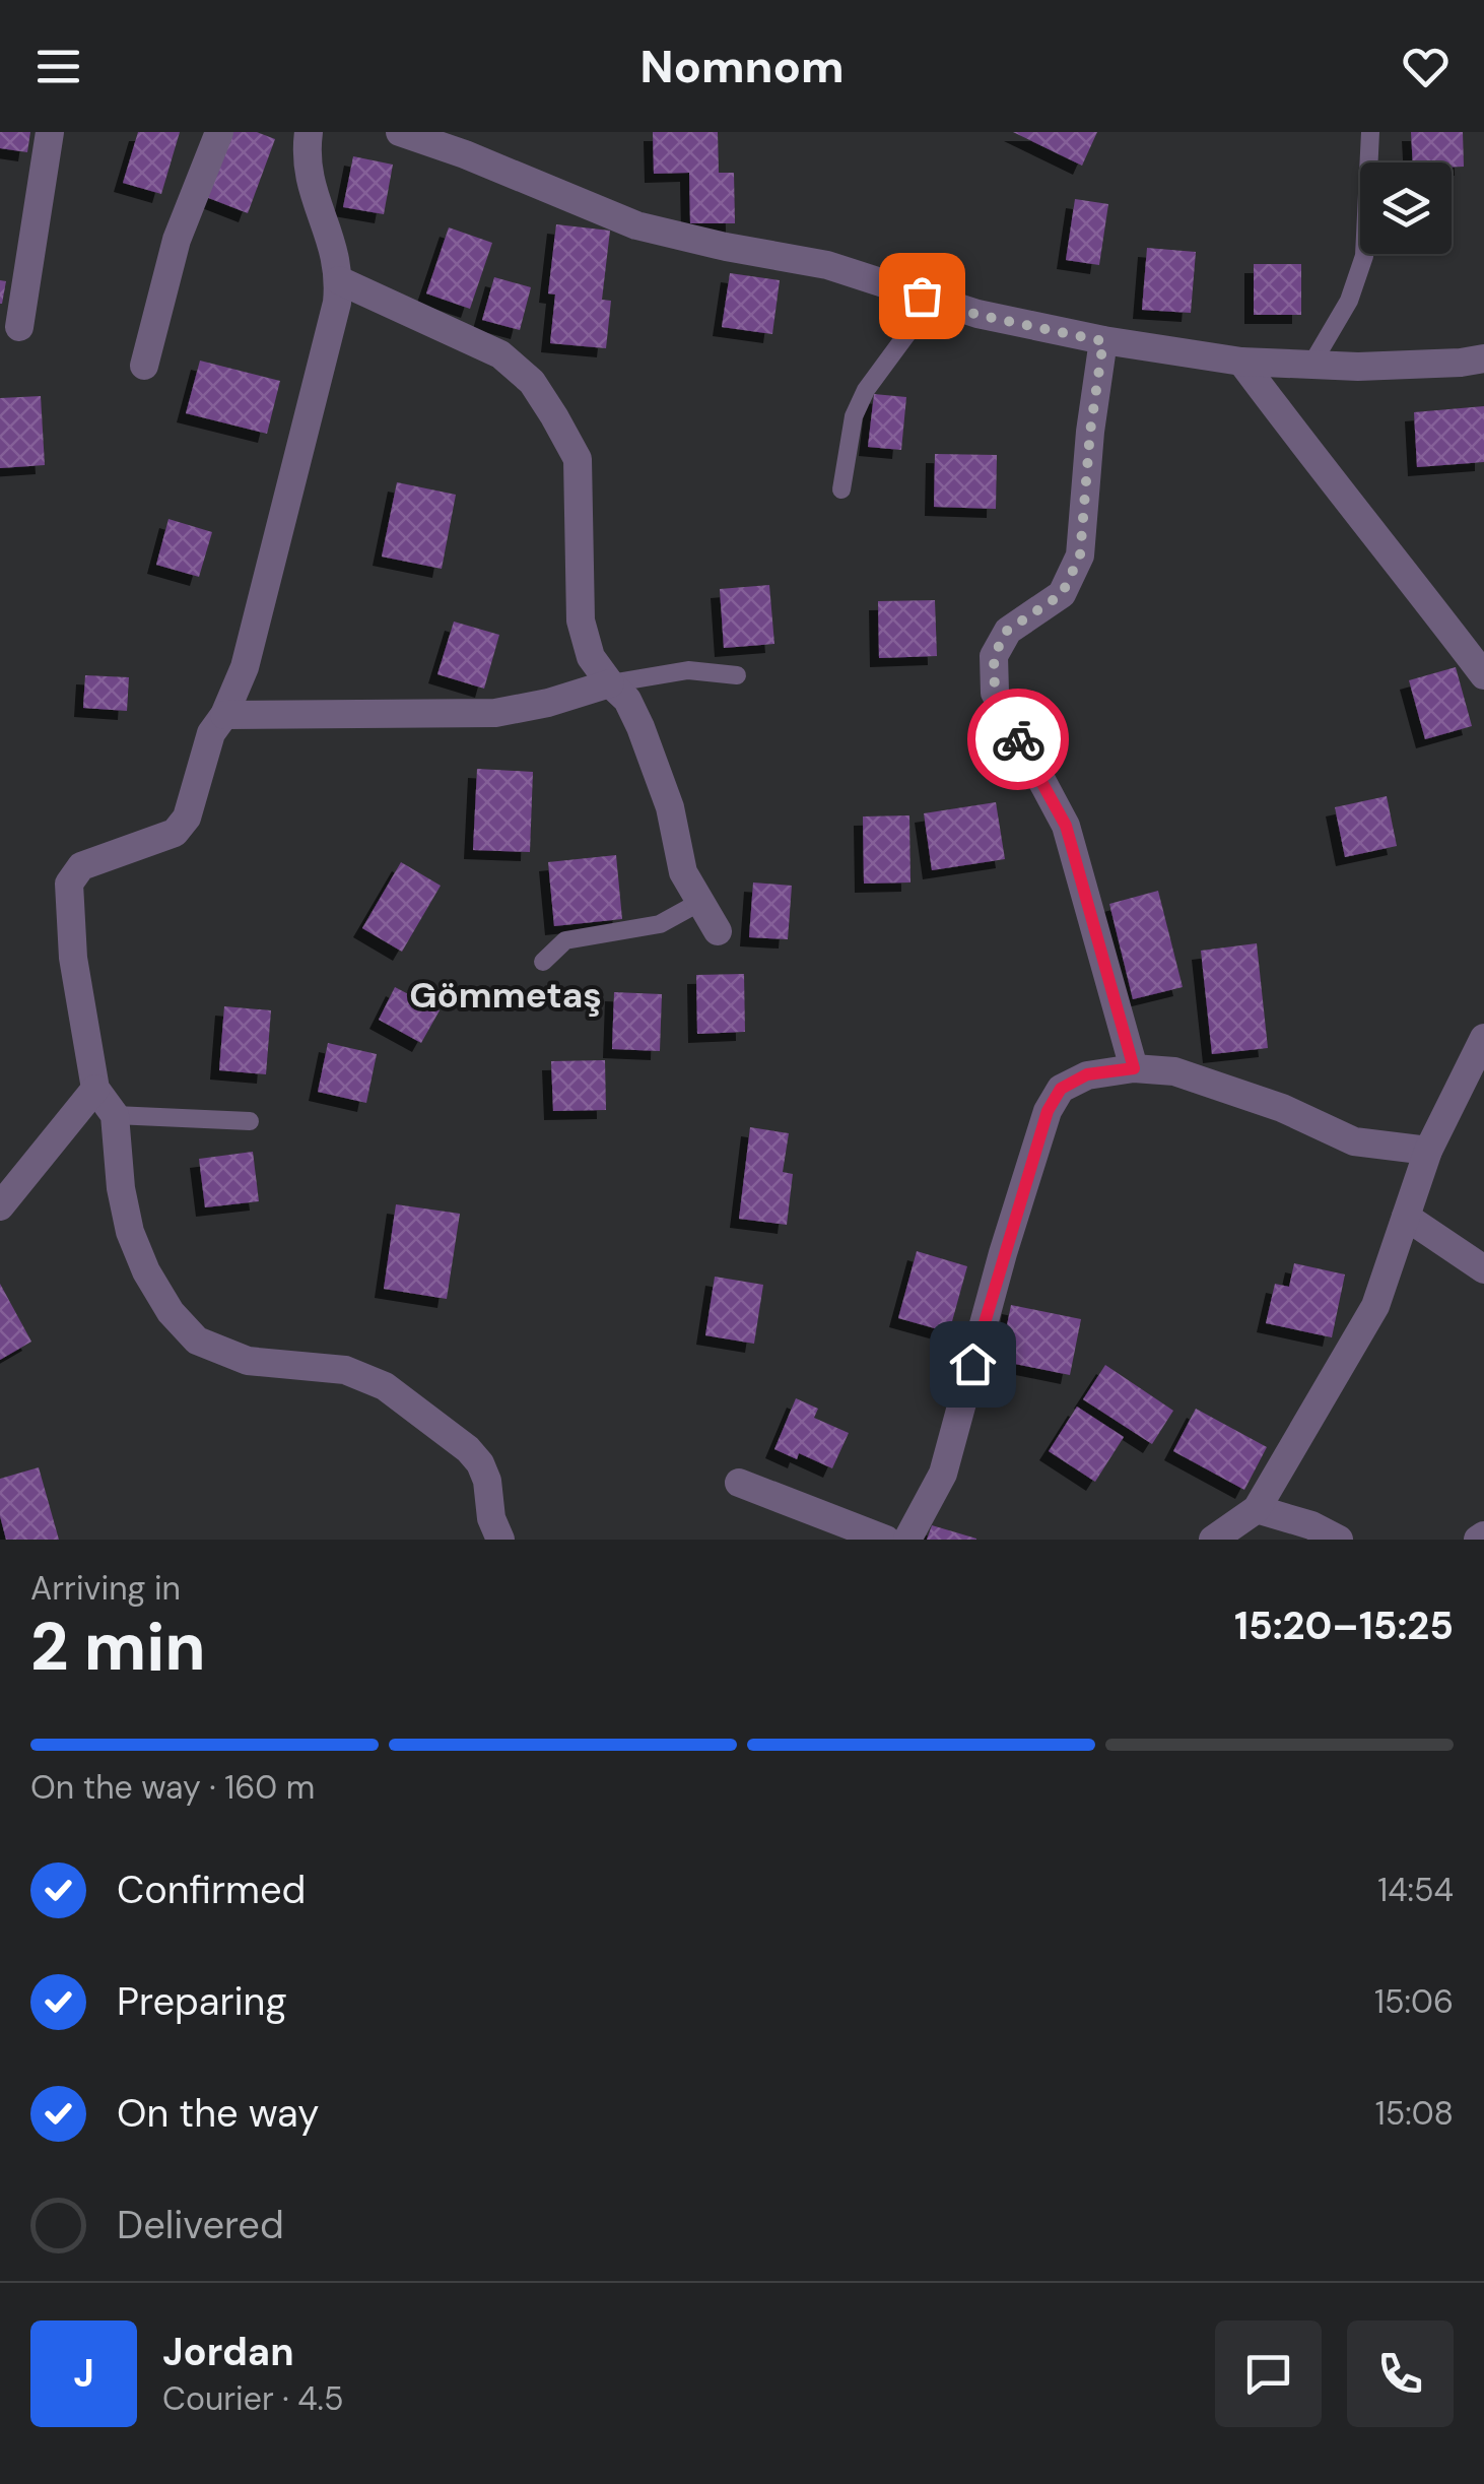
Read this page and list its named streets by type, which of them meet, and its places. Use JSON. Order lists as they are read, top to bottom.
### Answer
{
  "districts": ["Gömmetaş"],
  "page": {
    "header": "Nomnom",
    "heading": ["2 min", "Arriving in", "15:20–15:25"],
    "panel": ["Jordan", "Courier · 4.5"],
    "bar": "On the way · 160 m",
    "list": [
      ["Confirmed", "14:54"],
      ["Preparing", "15:06"],
      ["On the way", "15:08"],
      "Delivered"
    ],
    "round": "J"
  }
}
